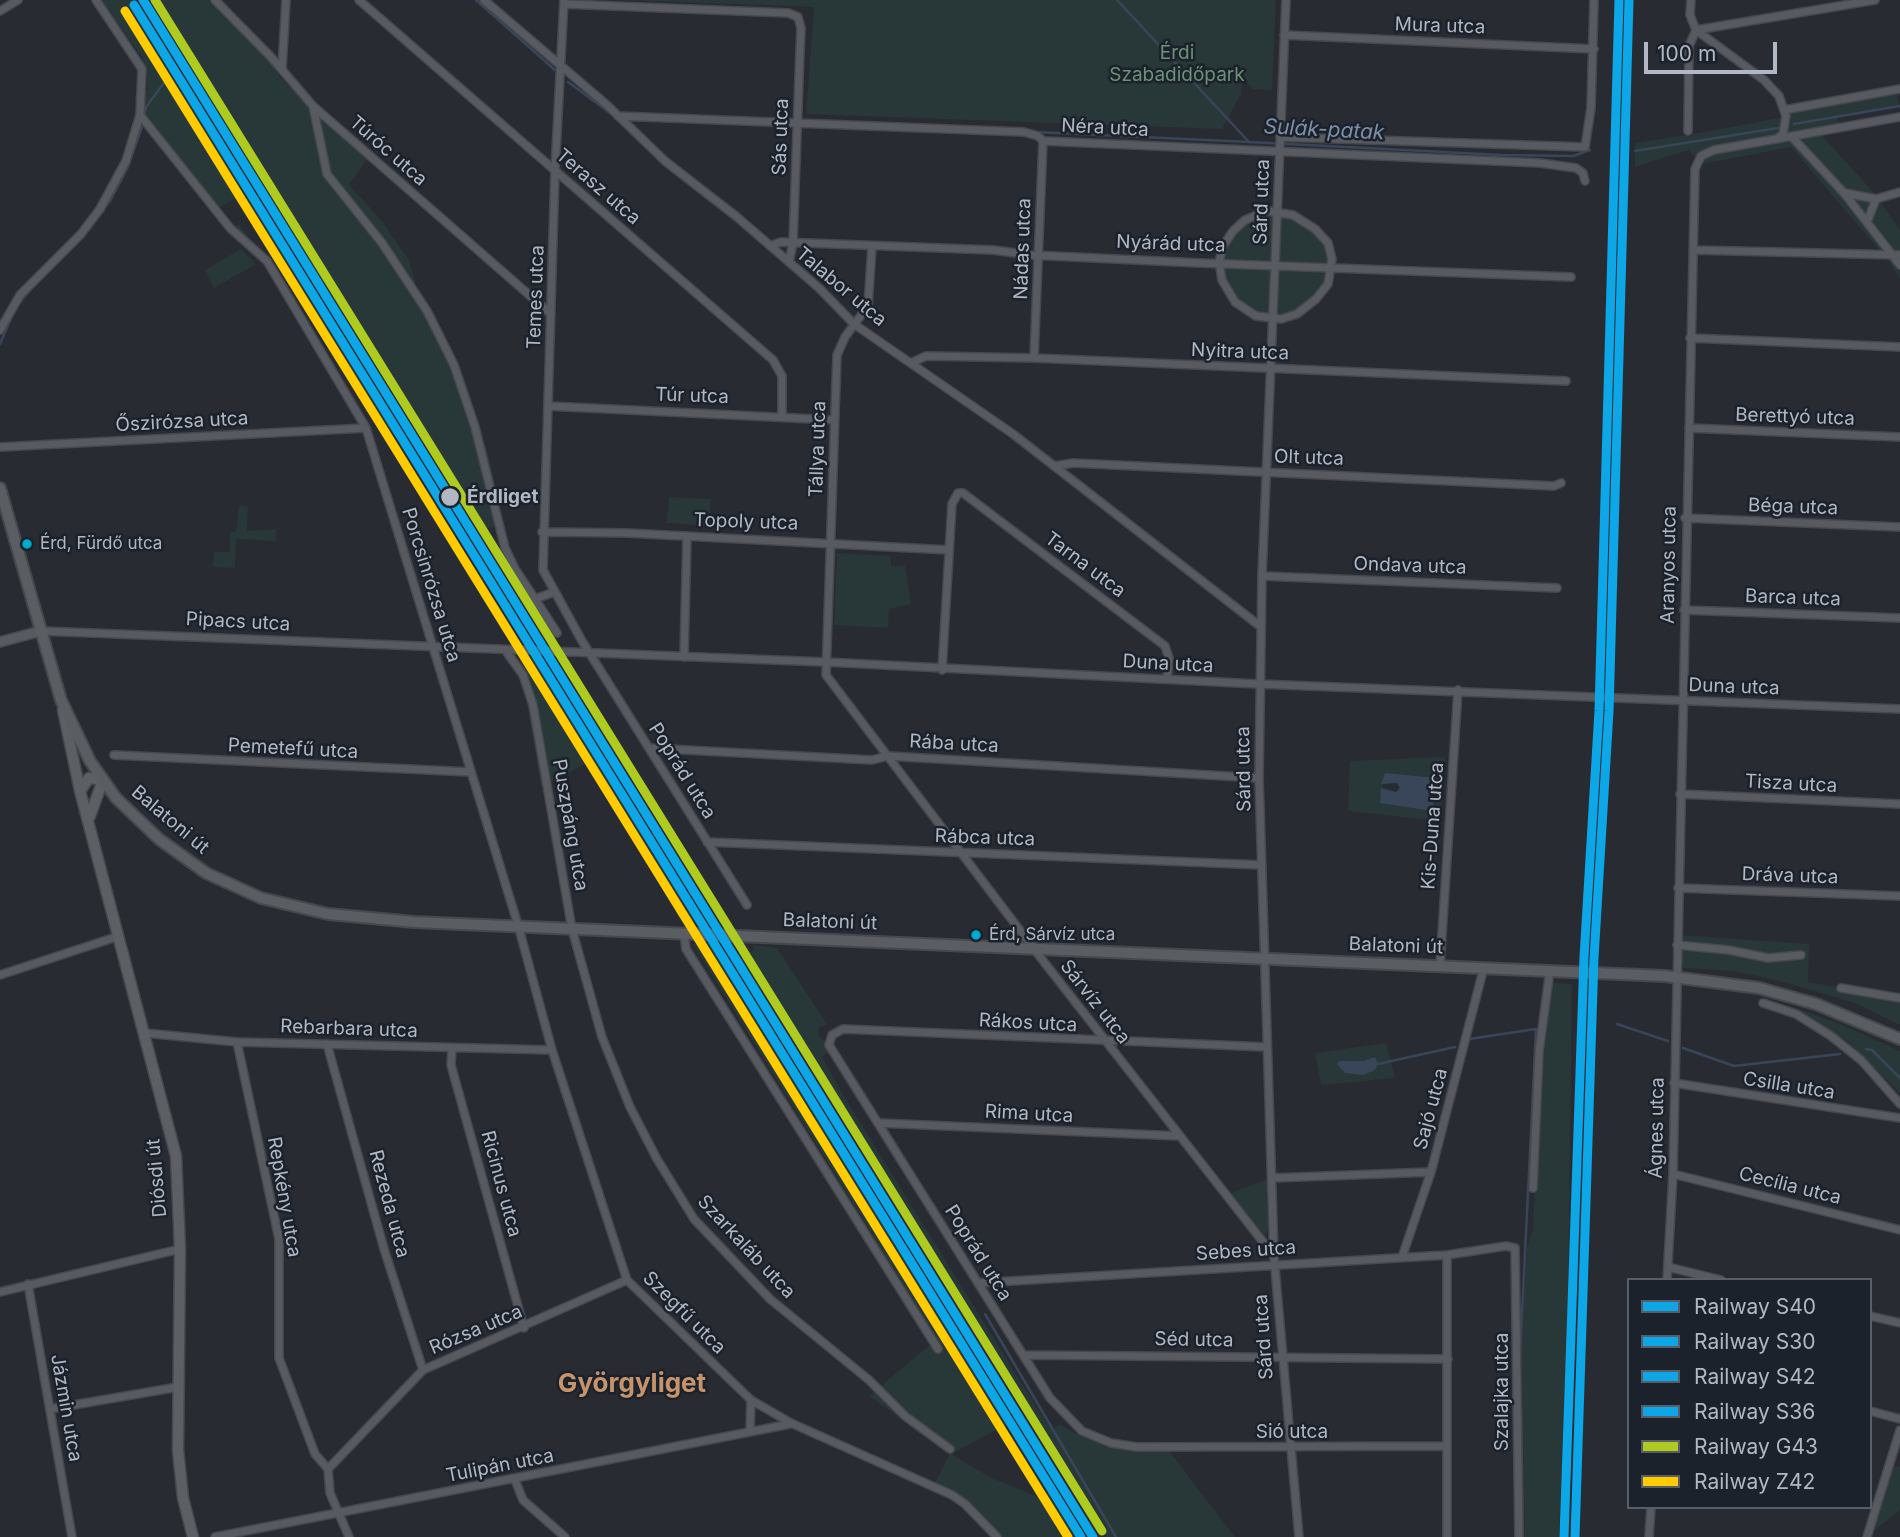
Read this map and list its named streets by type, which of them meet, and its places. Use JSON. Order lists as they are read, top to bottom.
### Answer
{
  "streets": {
    "main road": ["Balatoni út", "Diósdi út"],
    "street": [
      "Mura utca",
      "Néra utca",
      "Sás utca",
      "Túróc utca",
      "Terasz utca",
      "Sárd utca",
      "Nyárád utca",
      "Nádas utca",
      "Talabor utca",
      "Temes utca",
      "Nyitra utca",
      "Túr utca",
      "Berettyó utca",
      "Őszirózsa utca",
      "Tállya utca",
      "Olt utca",
      "Béga utca",
      "Topoly utca",
      "Tarna utca",
      "Aranyos utca",
      "Ondava utca",
      "Porcsinrózsa utca",
      "Barca utca",
      "Pipacs utca",
      "Duna utca",
      "Rába utca",
      "Pemetefű utca",
      "Poprád utca",
      "Tisza utca",
      "Puszpáng utca",
      "Kis-Duna utca",
      "Rábca utca",
      "Dráva utca",
      "Sárvíz utca",
      "Rákos utca",
      "Rebarbara utca",
      "Csilla utca",
      "Sajó utca",
      "Rima utca",
      "Ágnes utca",
      "Ricinus utca",
      "Cecília utca",
      "Repkény utca",
      "Rezeda utca",
      "Szarkaláb utca",
      "Sebes utca",
      "Szegfű utca",
      "Rózsa utca",
      "Séd utca",
      "Szalajka utca",
      "Jázmin utca",
      "Sió utca",
      "Tulipán utca"
    ]
  },
  "crossings": [
    ["Mura utca", "Sárd utca"],
    ["Néra utca", "Sás utca"],
    ["Néra utca", "Sárd utca"],
    ["Néra utca", "Nádas utca"],
    ["Néra utca", "Talabor utca"],
    ["Sás utca", "Nyárád utca"],
    ["Sás utca", "Talabor utca"],
    ["Sás utca", "Temes utca"],
    ["Túróc utca", "Temes utca"],
    ["Terasz utca", "Temes utca"],
    ["Terasz utca", "Túr utca"],
    ["Sárd utca", "Nyárád utca"],
    ["Sárd utca", "Talabor utca"],
    ["Sárd utca", "Nyitra utca"],
    ["Sárd utca", "Olt utca"],
    ["Sárd utca", "Ondava utca"],
    ["Sárd utca", "Duna utca"],
    ["Sárd utca", "Rába utca"],
    ["Sárd utca", "Balatoni út"],
    ["Sárd utca", "Rábca utca"],
    ["Sárd utca", "Sárvíz utca"],
    ["Sárd utca", "Rákos utca"],
    ["Sárd utca", "Sebes utca"],
    ["Sárd utca", "Séd utca"],
    ["Sárd utca", "Sió utca"],
    ["Nyárád utca", "Nádas utca"],
    ["Nyárád utca", "Talabor utca"],
    ["Nyárád utca", "Tállya utca"],
    ["Nádas utca", "Nyitra utca"],
    ["Talabor utca", "Temes utca"],
    ["Talabor utca", "Nyitra utca"],
    ["Talabor utca", "Tállya utca"],
    ["Talabor utca", "Olt utca"],
    ["Temes utca", "Túr utca"],
    ["Temes utca", "Topoly utca"],
    ["Temes utca", "Duna utca"],
    ["Temes utca", "Poprád utca"],
    ["Túr utca", "Tállya utca"],
    ["Berettyó utca", "Aranyos utca"],
    ["Őszirózsa utca", "Porcsinrózsa utca"],
    ["Tállya utca", "Topoly utca"],
    ["Tállya utca", "Duna utca"],
    ["Tállya utca", "Sárvíz utca"],
    ["Béga utca", "Aranyos utca"],
    ["Topoly utca", "Tarna utca"],
    ["Tarna utca", "Duna utca"],
    ["Aranyos utca", "Barca utca"],
    ["Aranyos utca", "Duna utca"],
    ["Aranyos utca", "Tisza utca"],
    ["Aranyos utca", "Balatoni út"],
    ["Aranyos utca", "Dráva utca"],
    ["Aranyos utca", "Ágnes utca"],
    ["Porcsinrózsa utca", "Pipacs utca"],
    ["Porcsinrózsa utca", "Duna utca"],
    ["Porcsinrózsa utca", "Pemetefű utca"],
    ["Porcsinrózsa utca", "Balatoni út"],
    ["Porcsinrózsa utca", "Szegfű utca"],
    ["Pipacs utca", "Duna utca"],
    ["Pipacs utca", "Balatoni út"],
    ["Duna utca", "Poprád utca"],
    ["Duna utca", "Puszpáng utca"],
    ["Duna utca", "Kis-Duna utca"],
    ["Duna utca", "Sárvíz utca"],
    ["Rába utca", "Poprád utca"],
    ["Rába utca", "Sárvíz utca"],
    ["Poprád utca", "Rábca utca"],
    ["Poprád utca", "Rákos utca"],
    ["Poprád utca", "Rima utca"],
    ["Poprád utca", "Sebes utca"],
    ["Poprád utca", "Séd utca"],
    ["Poprád utca", "Sió utca"],
    ["Balatoni út", "Puszpáng utca"],
    ["Balatoni út", "Kis-Duna utca"],
    ["Balatoni út", "Sárvíz utca"],
    ["Balatoni út", "Sajó utca"],
    ["Balatoni út", "Ágnes utca"],
    ["Balatoni út", "Diósdi út"],
    ["Balatoni út", "Szarkaláb utca"],
    ["Balatoni út", "Szegfű utca"],
    ["Puszpáng utca", "Szarkaláb utca"],
    ["Rábca utca", "Sárvíz utca"],
    ["Sárvíz utca", "Rákos utca"],
    ["Sárvíz utca", "Rima utca"],
    ["Sárvíz utca", "Sebes utca"],
    ["Rebarbara utca", "Diósdi út"],
    ["Rebarbara utca", "Ricinus utca"],
    ["Rebarbara utca", "Repkény utca"],
    ["Rebarbara utca", "Rezeda utca"],
    ["Rebarbara utca", "Szegfű utca"],
    ["Csilla utca", "Ágnes utca"],
    ["Sajó utca", "Sebes utca"],
    ["Ágnes utca", "Cecília utca"],
    ["Ricinus utca", "Rózsa utca"],
    ["Repkény utca", "Rózsa utca"],
    ["Repkény utca", "Tulipán utca"],
    ["Rezeda utca", "Rózsa utca"],
    ["Sebes utca", "Szalajka utca"],
    ["Szegfű utca", "Rózsa utca"],
    ["Szegfű utca", "Tulipán utca"]
  ],
  "districts": ["Györgyliget"],
  "water": ["Sulák-patak"],
  "parks": ["Érdi Szabadidőpark"],
  "places": ["Érdliget", "Érd, Fürdő utca", "Érd, Sárvíz utca"],
  "lines": [
    "rail line S40",
    "rail line S30",
    "rail line S36",
    "rail line G43",
    "rail line S42",
    "rail line Z42"
  ],
  "legend": [
    "Railway S40",
    "Railway S30",
    "Railway S42",
    "Railway S36",
    "Railway G43",
    "Railway Z42"
  ],
  "scale_bar": "100 m"
}
